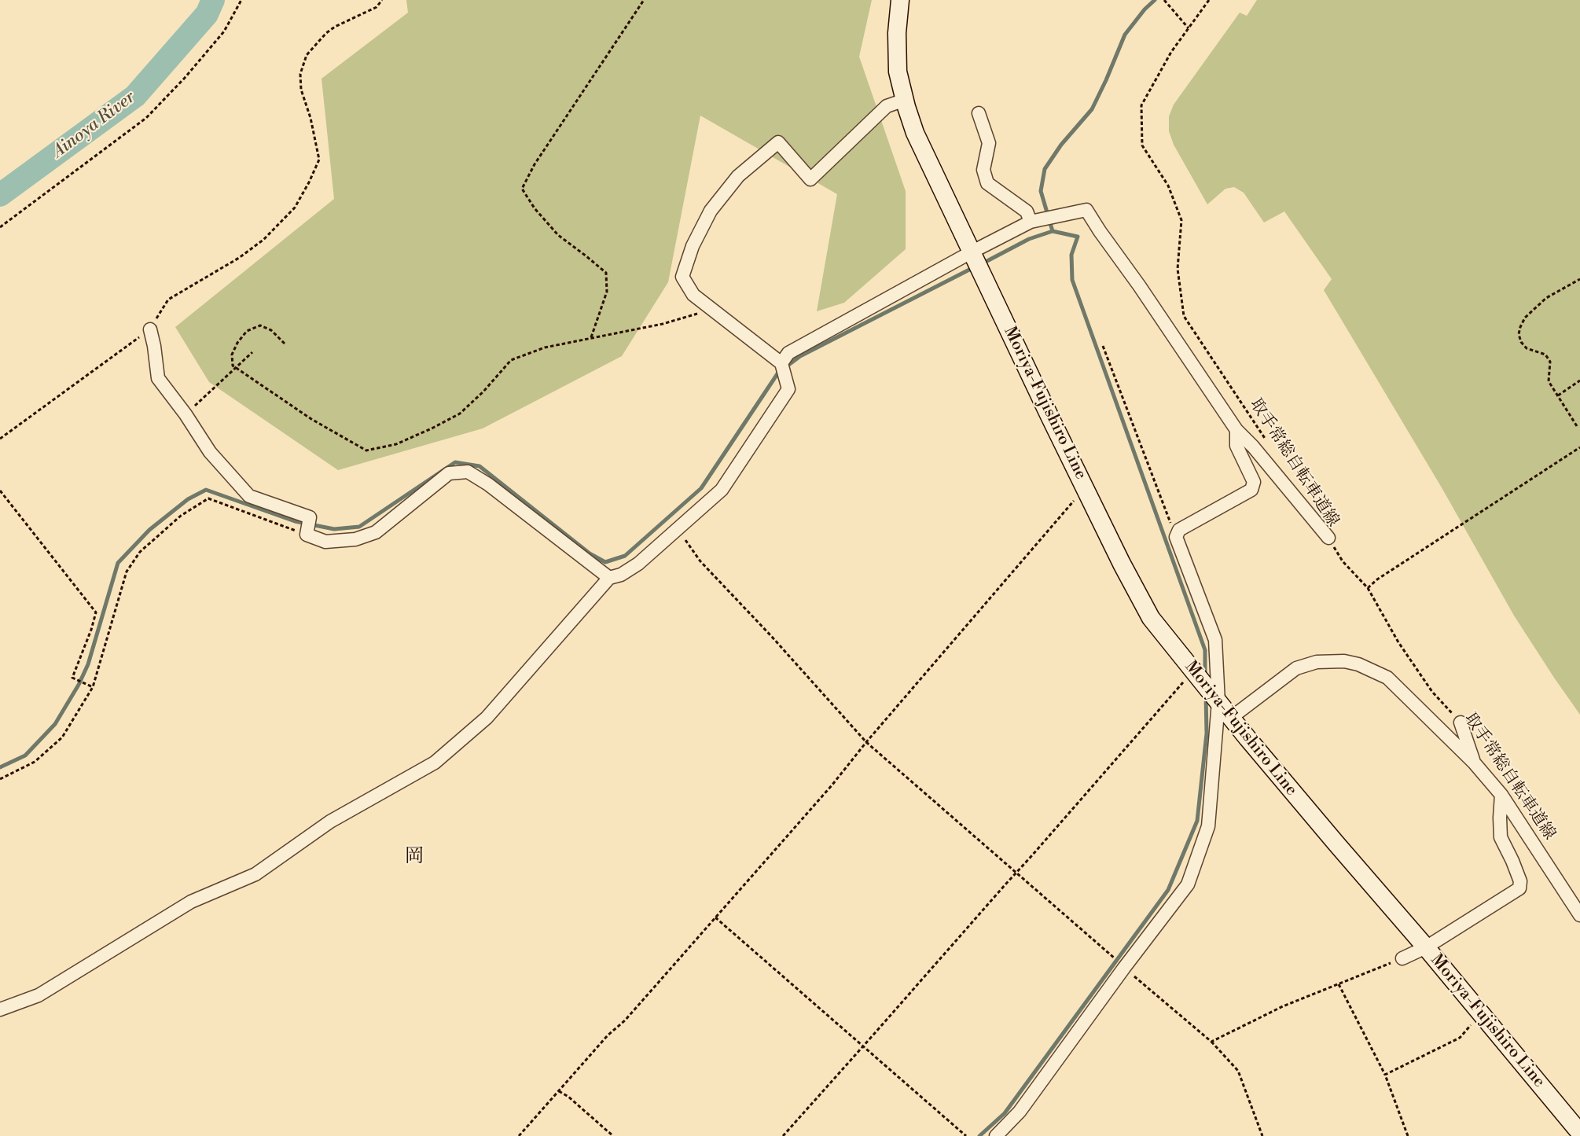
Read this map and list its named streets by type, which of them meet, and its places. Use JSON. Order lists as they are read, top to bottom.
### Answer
{
  "streets": {
    "main road": ["Moriya-Fujishiro Line"],
    "path": ["取手常総自転車道線"]
  },
  "districts": ["岡"],
  "water": ["Ainoya River"]
}
